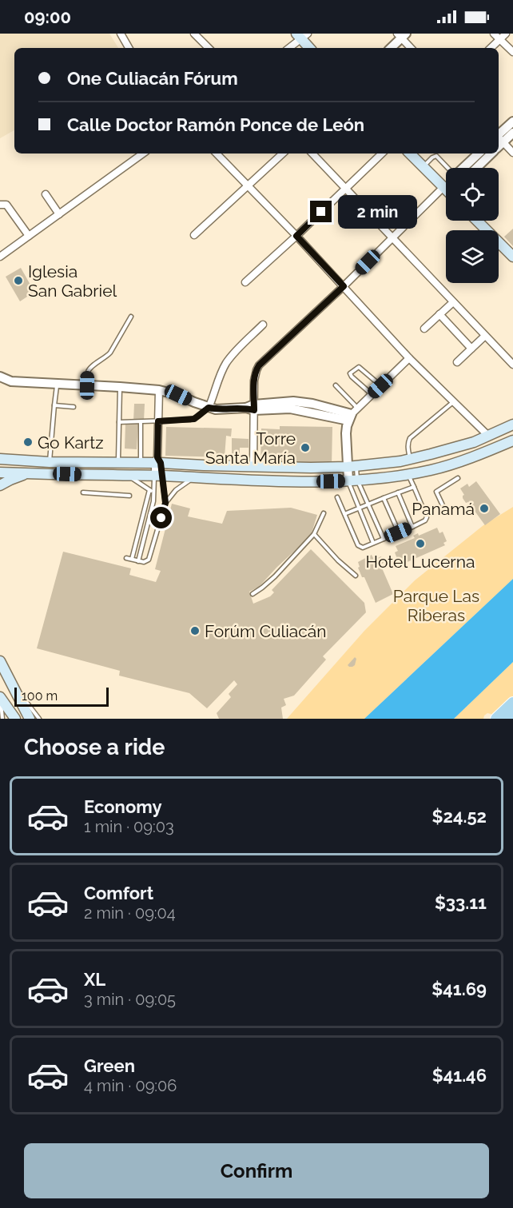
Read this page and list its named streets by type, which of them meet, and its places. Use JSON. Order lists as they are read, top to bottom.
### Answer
{
  "parks": ["Parque Las Riberas"],
  "places": [
    "Iglesia San Gabriel",
    "Go Kartz",
    "Torre Santa María",
    "Panamá",
    "Hotel Lucerna",
    "Forúm Culiacán"
  ],
  "scale_bar": "100 m",
  "page": {
    "status": "09:00",
    "banner": ["One Culiacán Fórum", "Calle Doctor Ramón Ponce de León"],
    "bubble": "2 min",
    "scale": "100 m",
    "heading": "Choose a ride",
    "list": [
      {
        "name": "Economy",
        "note": "1 min · 09:03",
        "value": "$24.52"
      },
      {
        "name": "Comfort",
        "note": "2 min · 09:04",
        "value": "$33.11"
      },
      {
        "name": "XL",
        "note": "3 min · 09:05",
        "value": "$41.69"
      },
      {
        "name": "Green",
        "note": "4 min · 09:06",
        "value": "$41.46"
      }
    ],
    "buttons": "Confirm"
  }
}
